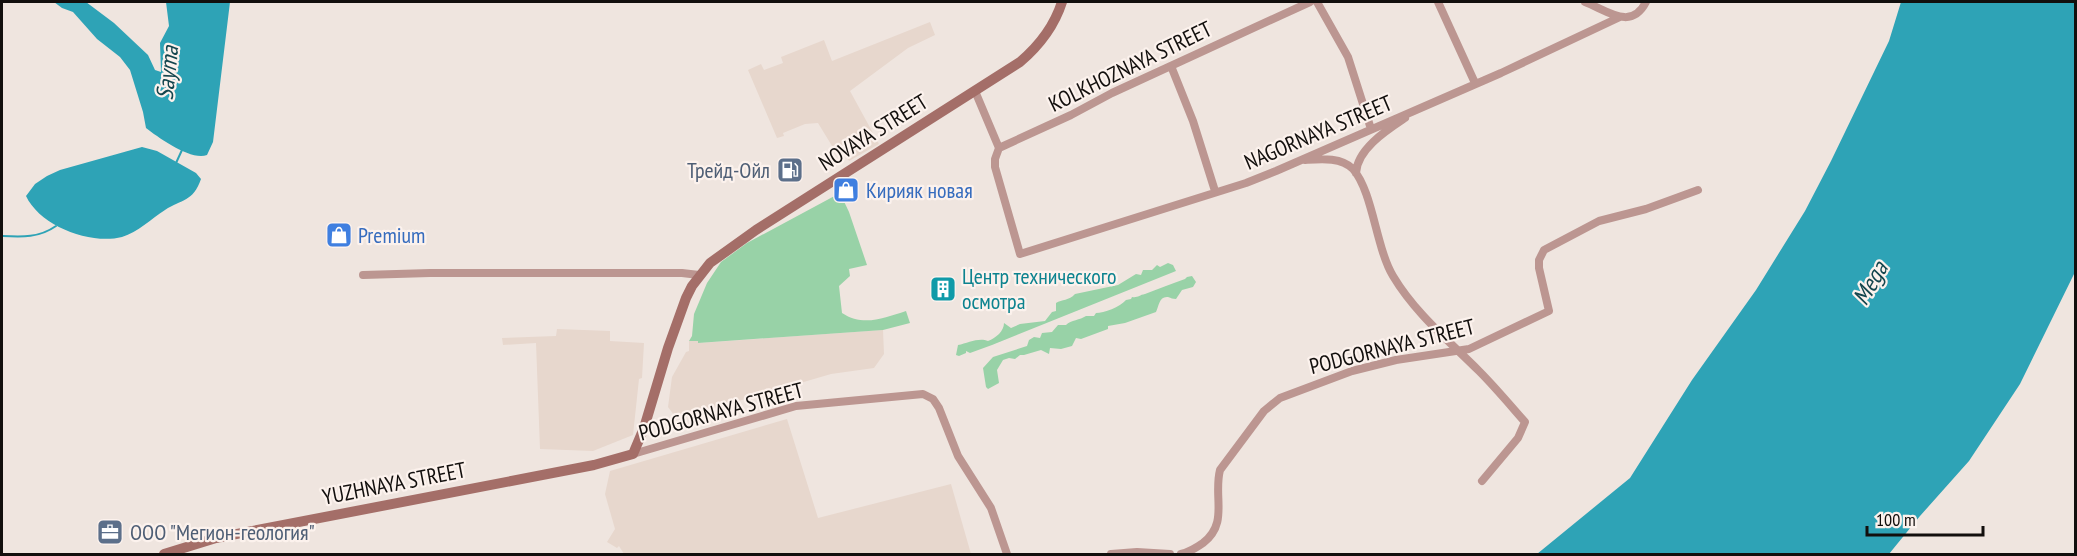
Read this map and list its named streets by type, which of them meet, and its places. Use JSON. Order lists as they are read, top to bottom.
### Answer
{
  "streets": {
    "street": [
      "KOLKHOZNAYA STREET",
      "NOVAYA STREET",
      "NAGORNAYA STREET",
      "PODGORNAYA STREET",
      "YUZHNAYA STREET"
    ]
  },
  "crossings": [
    ["KOLKHOZNAYA STREET", "NAGORNAYA STREET"],
    ["NOVAYA STREET", "PODGORNAYA STREET"],
    ["NOVAYA STREET", "YUZHNAYA STREET"],
    ["PODGORNAYA STREET", "YUZHNAYA STREET"]
  ],
  "water": ["Sayma", "Mega"],
  "places": {
    "fuel station": ["Трейд-Ойл"],
    "shop": ["Кирияк новая", "Premium"],
    "building": ["Центр технического осмотра"],
    "office": ["ООО \"Мегион-геология\""]
  },
  "scale_bar": "100 m"
}
